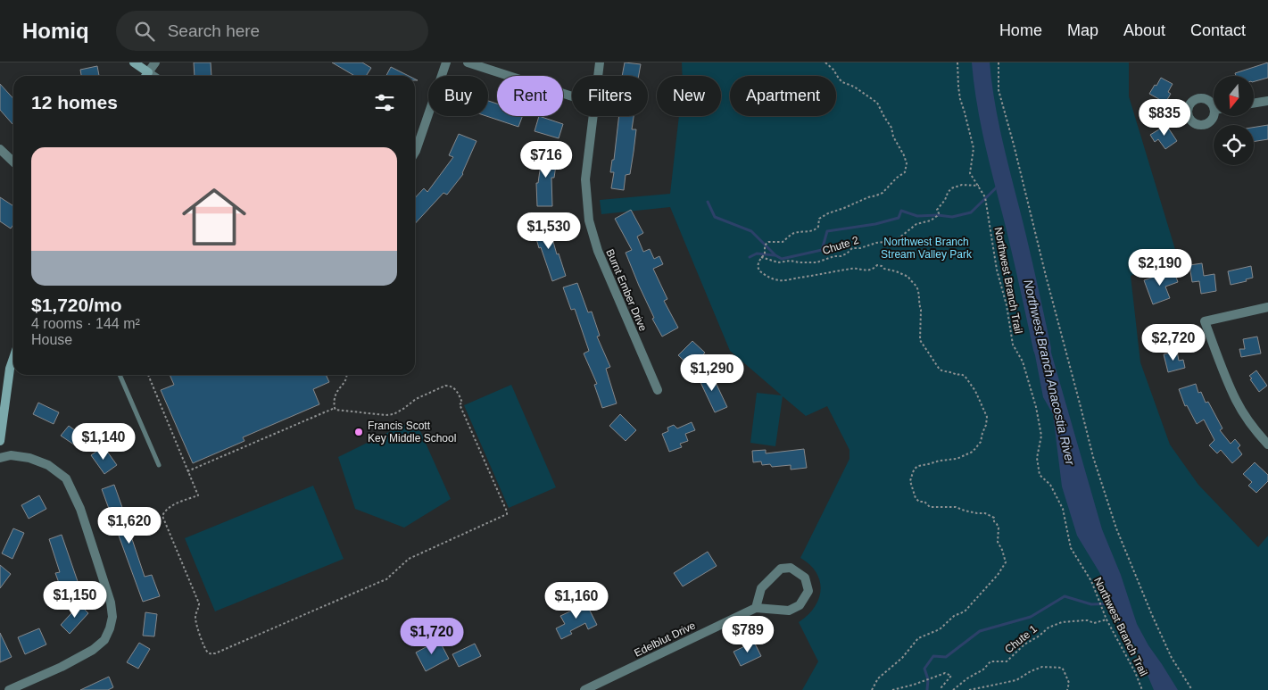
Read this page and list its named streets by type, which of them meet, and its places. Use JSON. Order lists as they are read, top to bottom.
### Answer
{
  "streets": {
    "street": ["Burnt Ember Drive", "Edelblut Drive"],
    "path": ["Chute 2", "Northwest Branch Trail", "Chute 1"]
  },
  "crossings": [
    ["Chute 2", "Northwest Branch Trail"],
    ["Northwest Branch Trail", "Chute 1"]
  ],
  "water": ["Northwest Branch Anacostia River"],
  "parks": ["Northwest Branch Stream Valley Park"],
  "places": ["Francis Scott Key Middle School"],
  "north": "bottom",
  "page": {
    "header": "Homiq",
    "search": "Search here",
    "nav": [
      "Home",
      "Map",
      "About",
      "Contact"
    ],
    "chip": [
      "Buy",
      "Rent",
      "Filters",
      "New",
      "Apartment"
    ],
    "heading": "12 homes",
    "price": [
      "$835",
      "$716",
      "$1,530",
      "$2,190",
      "$2,720",
      "$1,290",
      "$1,140",
      "$1,620",
      "$1,150",
      "$1,160",
      "$789",
      "$1,720"
    ],
    "list": [
      {
        "name": "$1,720/mo",
        "note": "4 rooms · 144 m² · House"
      }
    ]
  }
}
